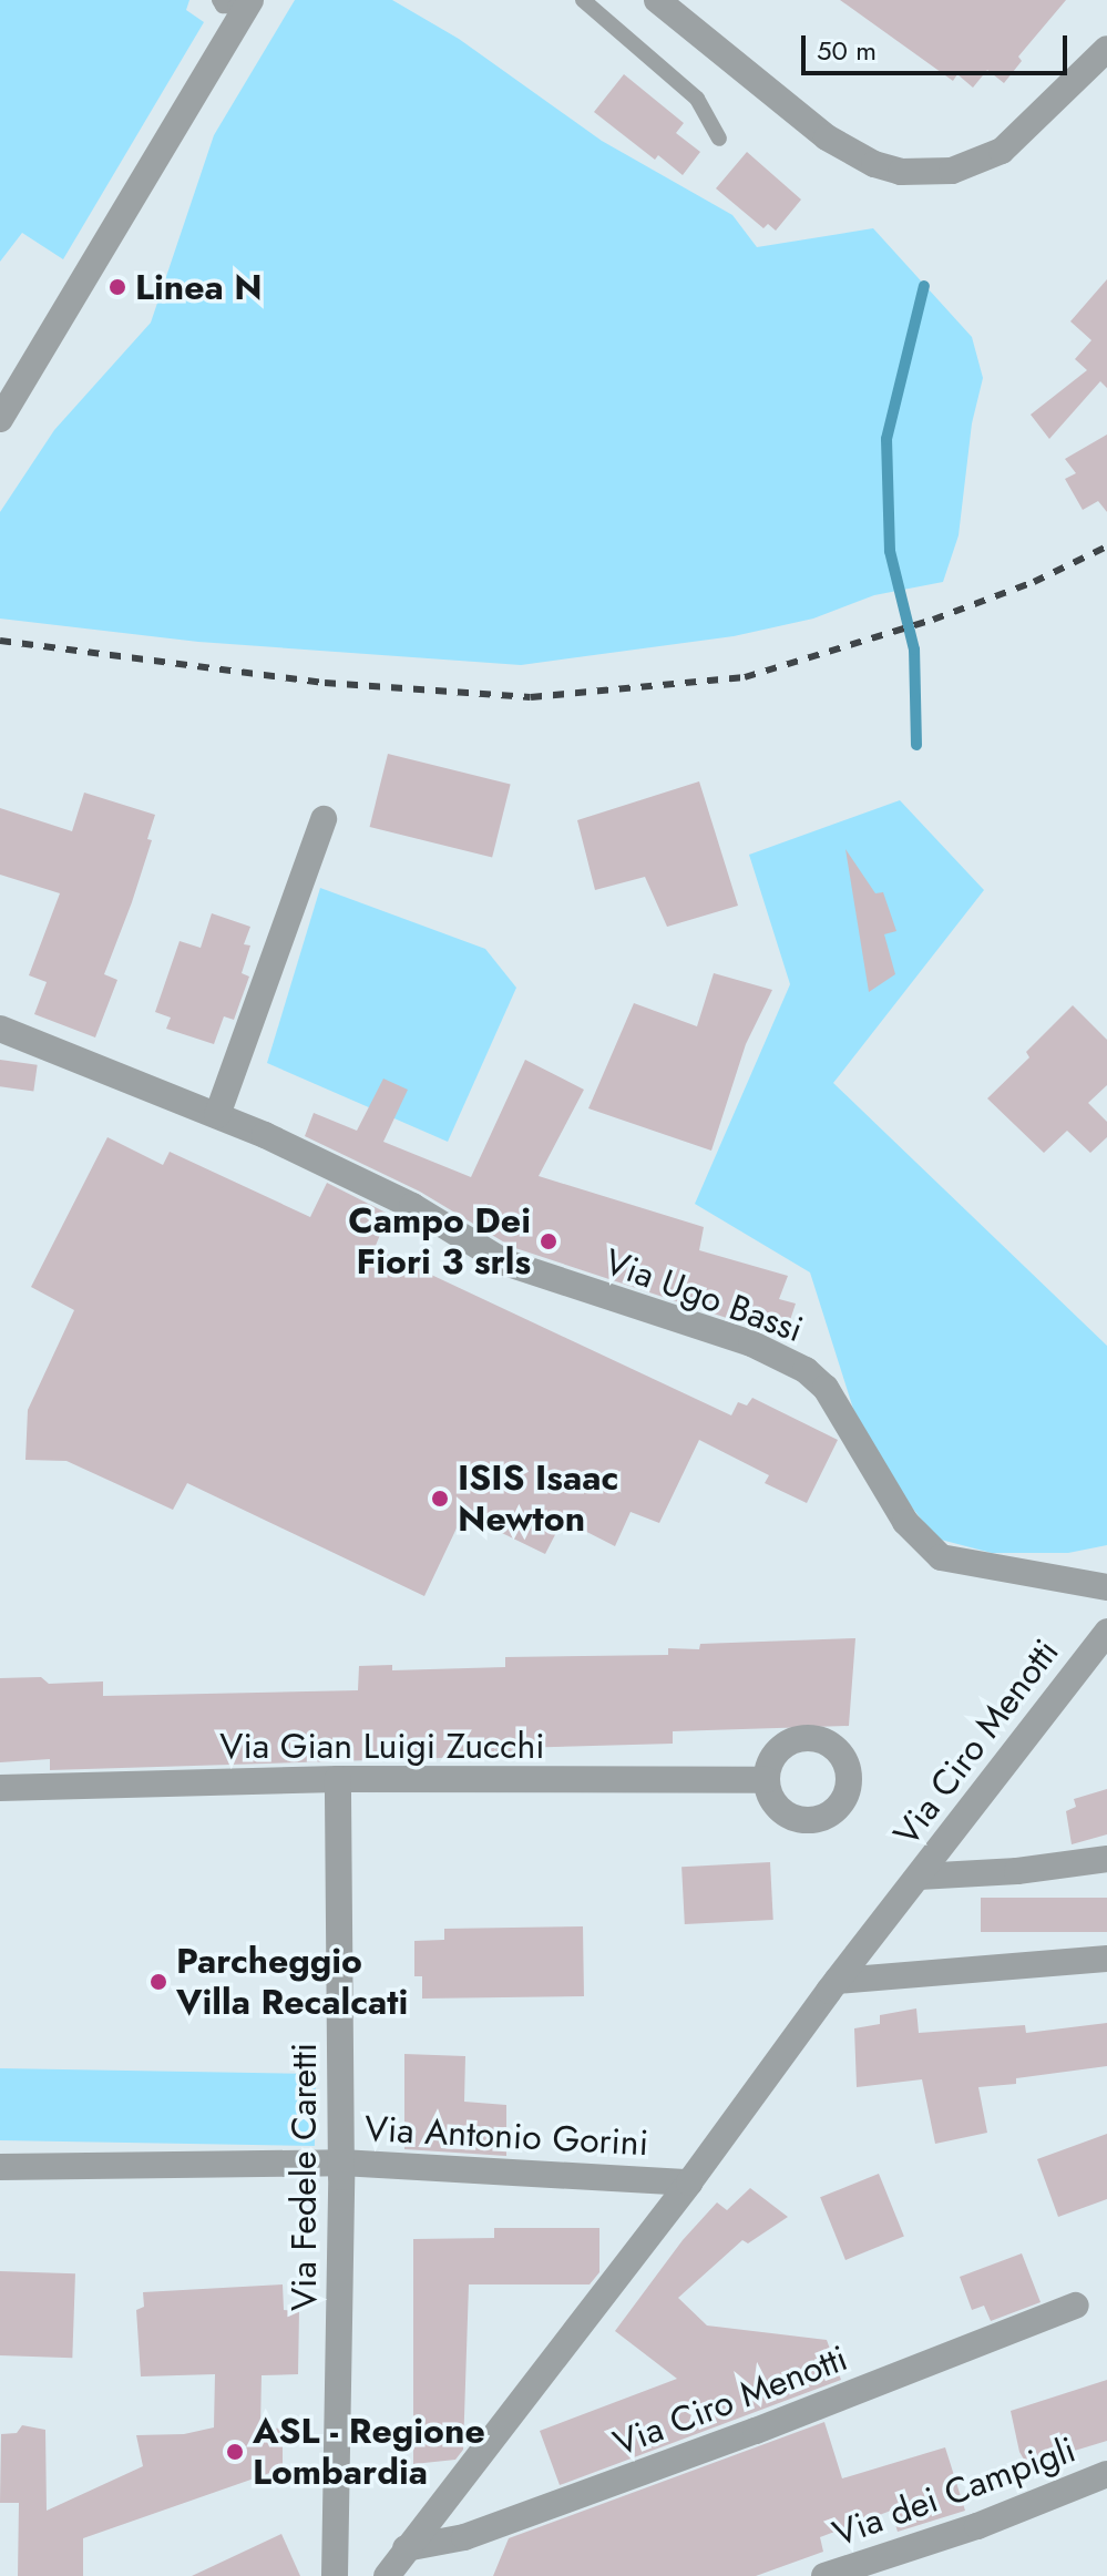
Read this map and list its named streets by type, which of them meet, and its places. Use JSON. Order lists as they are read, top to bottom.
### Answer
{
  "streets": {
    "street": [
      "Via Ugo Bassi",
      "Via Ciro Menotti",
      "Via Gian Luigi Zucchi",
      "Via Antonio Gorini",
      "Via Fedele Caretti",
      "Via dei Campigli"
    ]
  },
  "crossings": [
    ["Via Ciro Menotti", "Via Antonio Gorini"],
    ["Via Gian Luigi Zucchi", "Via Fedele Caretti"],
    ["Via Antonio Gorini", "Via Fedele Caretti"]
  ],
  "places": [
    "Linea N",
    "Campo Dei Fiori 3 srls",
    "ISIS Isaac Newton",
    "Parcheggio Villa Recalcati",
    "ASL - Regione Lombardia"
  ],
  "scale_bar": "50 m"
}
